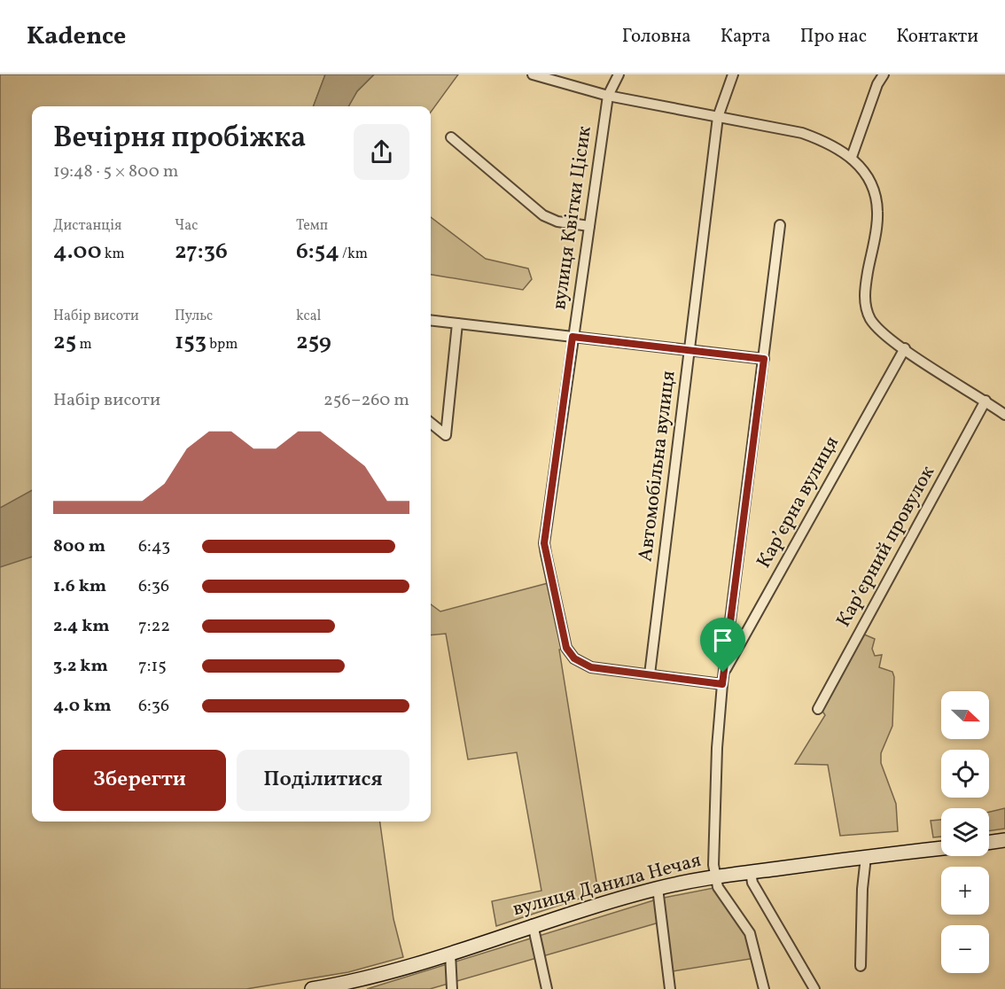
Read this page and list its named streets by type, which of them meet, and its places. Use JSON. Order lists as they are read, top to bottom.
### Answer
{
  "streets": {
    "main road": ["вулиця Данила Нечая"],
    "street": [
      "вулиця Квітки Цісик",
      "Автомобільна вулиця",
      "Карʼєрна вулиця",
      "Карʼєрний провулок"
    ]
  },
  "crossings": [
    ["вулиця Квітки Цісик", "Автомобільна вулиця"]
  ],
  "north": "right",
  "page": {
    "header": "Kadence",
    "nav": [
      "Головна",
      "Карта",
      "Про нас",
      "Контакти"
    ],
    "heading": ["Вечірня пробіжка", "19:48 · 5 × 800 m"],
    "stats": [
      ["Дистанція", "4.00 km"],
      ["Час", "27:36"],
      ["Темп", "6:54 /km"],
      ["Набір висоти", "25 m"],
      ["Пульс", "153 bpm"],
      ["kcal", "259"]
    ],
    "chart": ["Набір висоти", "256–260 m"],
    "list": [
      {
        "name": "800 m",
        "note": "6:43"
      },
      {
        "name": "1.6 km",
        "note": "6:36"
      },
      {
        "name": "2.4 km",
        "note": "7:22"
      },
      {
        "name": "3.2 km",
        "note": "7:15"
      },
      {
        "name": "4.0 km",
        "note": "6:36"
      }
    ],
    "map_buttons": ["+", "−"],
    "buttons": ["Зберегти", "Поділитися"]
  }
}
